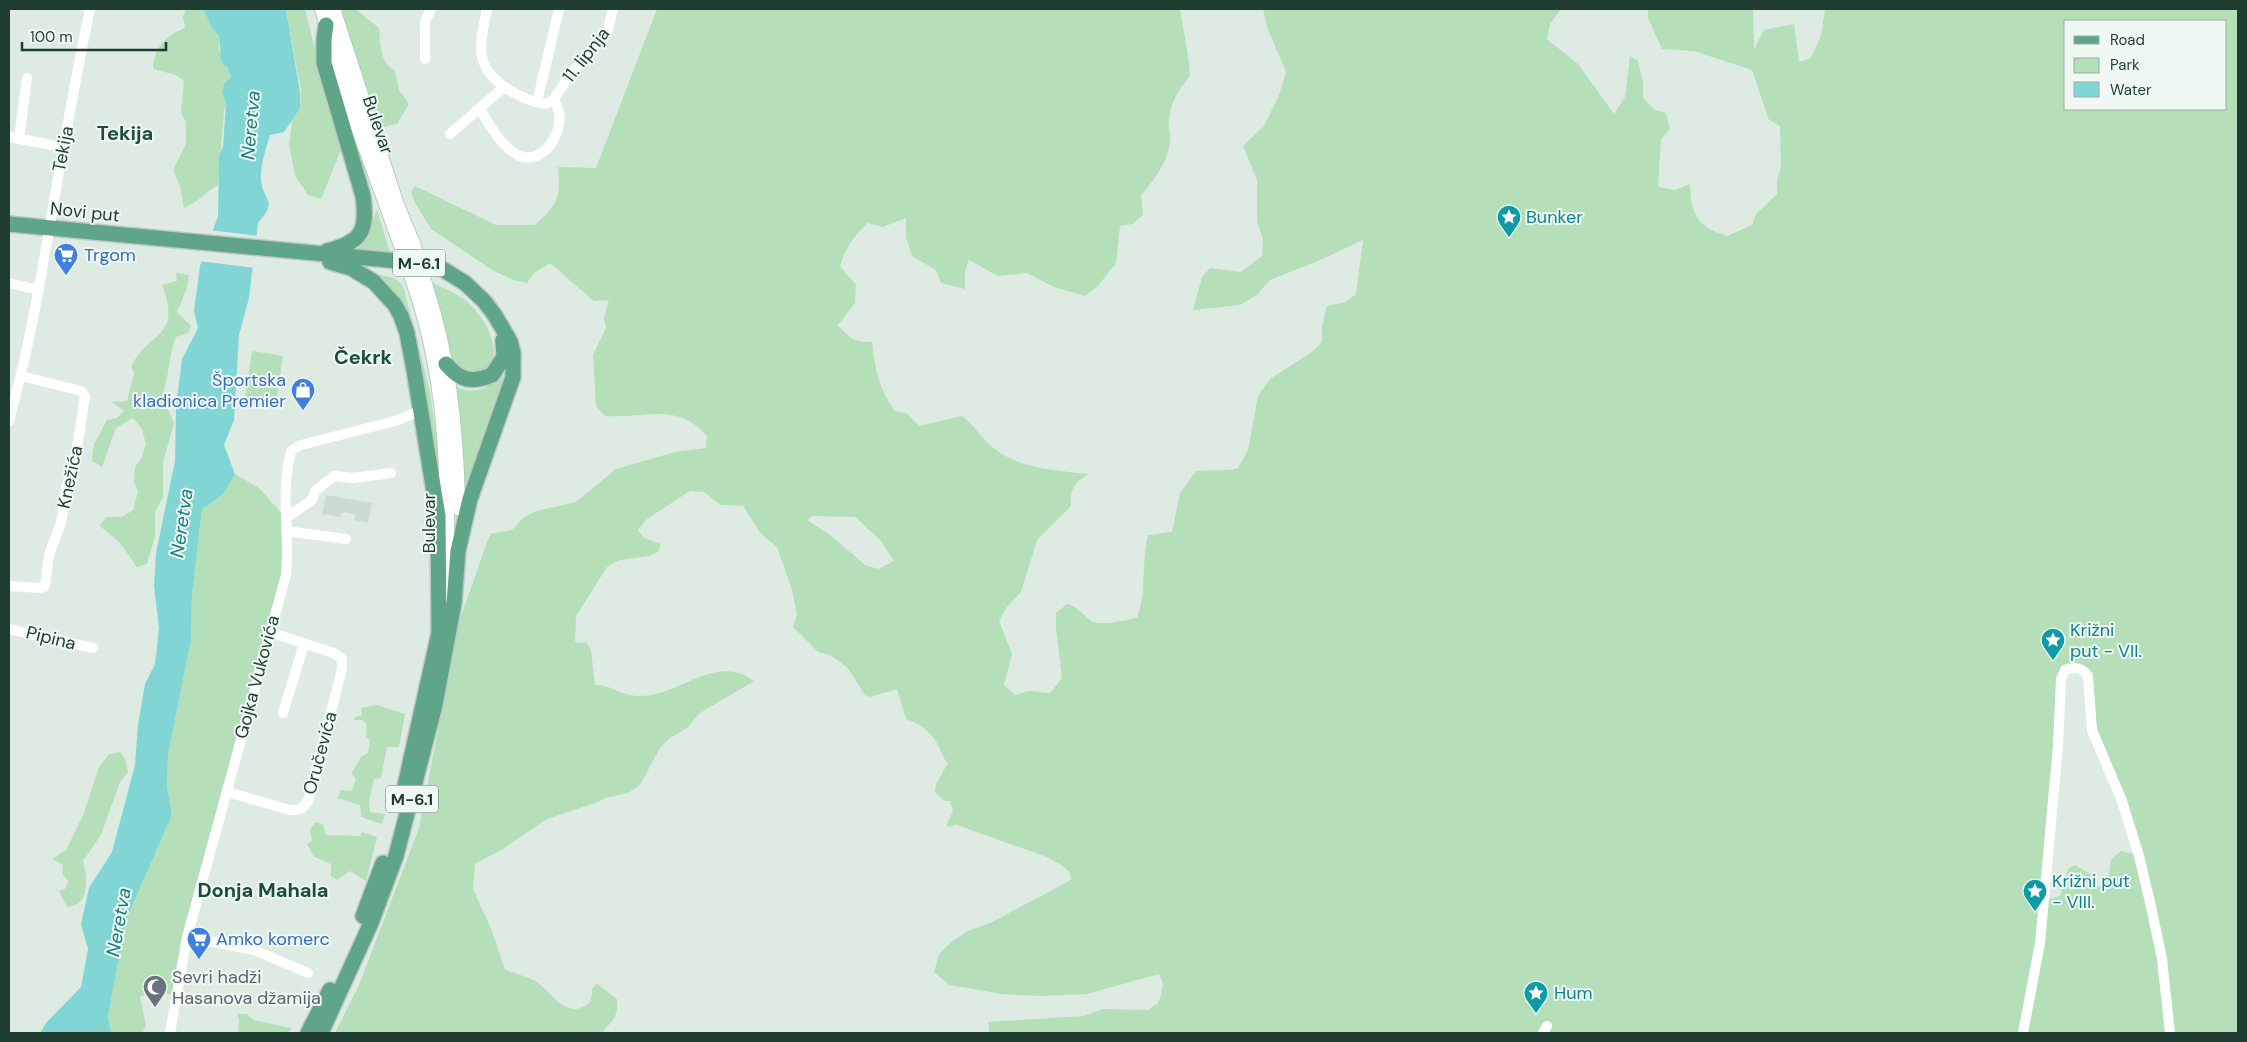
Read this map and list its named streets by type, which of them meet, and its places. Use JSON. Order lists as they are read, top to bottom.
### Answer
{
  "streets": {
    "main road": ["Bulevar", "Novi put", "M-6.1"],
    "street": [
      "11. lipnja",
      "Tekija",
      "Knežića",
      "Pipina",
      "Gojka Vukovića",
      "Oručevića"
    ]
  },
  "crossings": [
    ["Bulevar", "M-6.1"],
    ["Tekija", "Novi put"],
    ["Tekija", "Knežića"],
    ["Novi put", "M-6.1"],
    ["M-6.1", "Gojka Vukovića"],
    ["Gojka Vukovića", "Oručevića"]
  ],
  "districts": ["Tekija", "Čekrk", "Donja Mahala"],
  "water": ["Neretva"],
  "places": {
    "place": [
      "Bunker",
      "Križni put - VII.",
      "Križni put - VIII.",
      "Hum"
    ],
    "supermarket": ["Trgom", "Amko komerc"],
    "shop": ["Športska kladionica Premier"],
    "mosque": ["Sevri hadži Hasanova džamija"]
  },
  "legend": ["Road", "Park", "Water"],
  "scale_bar": "100 m"
}
